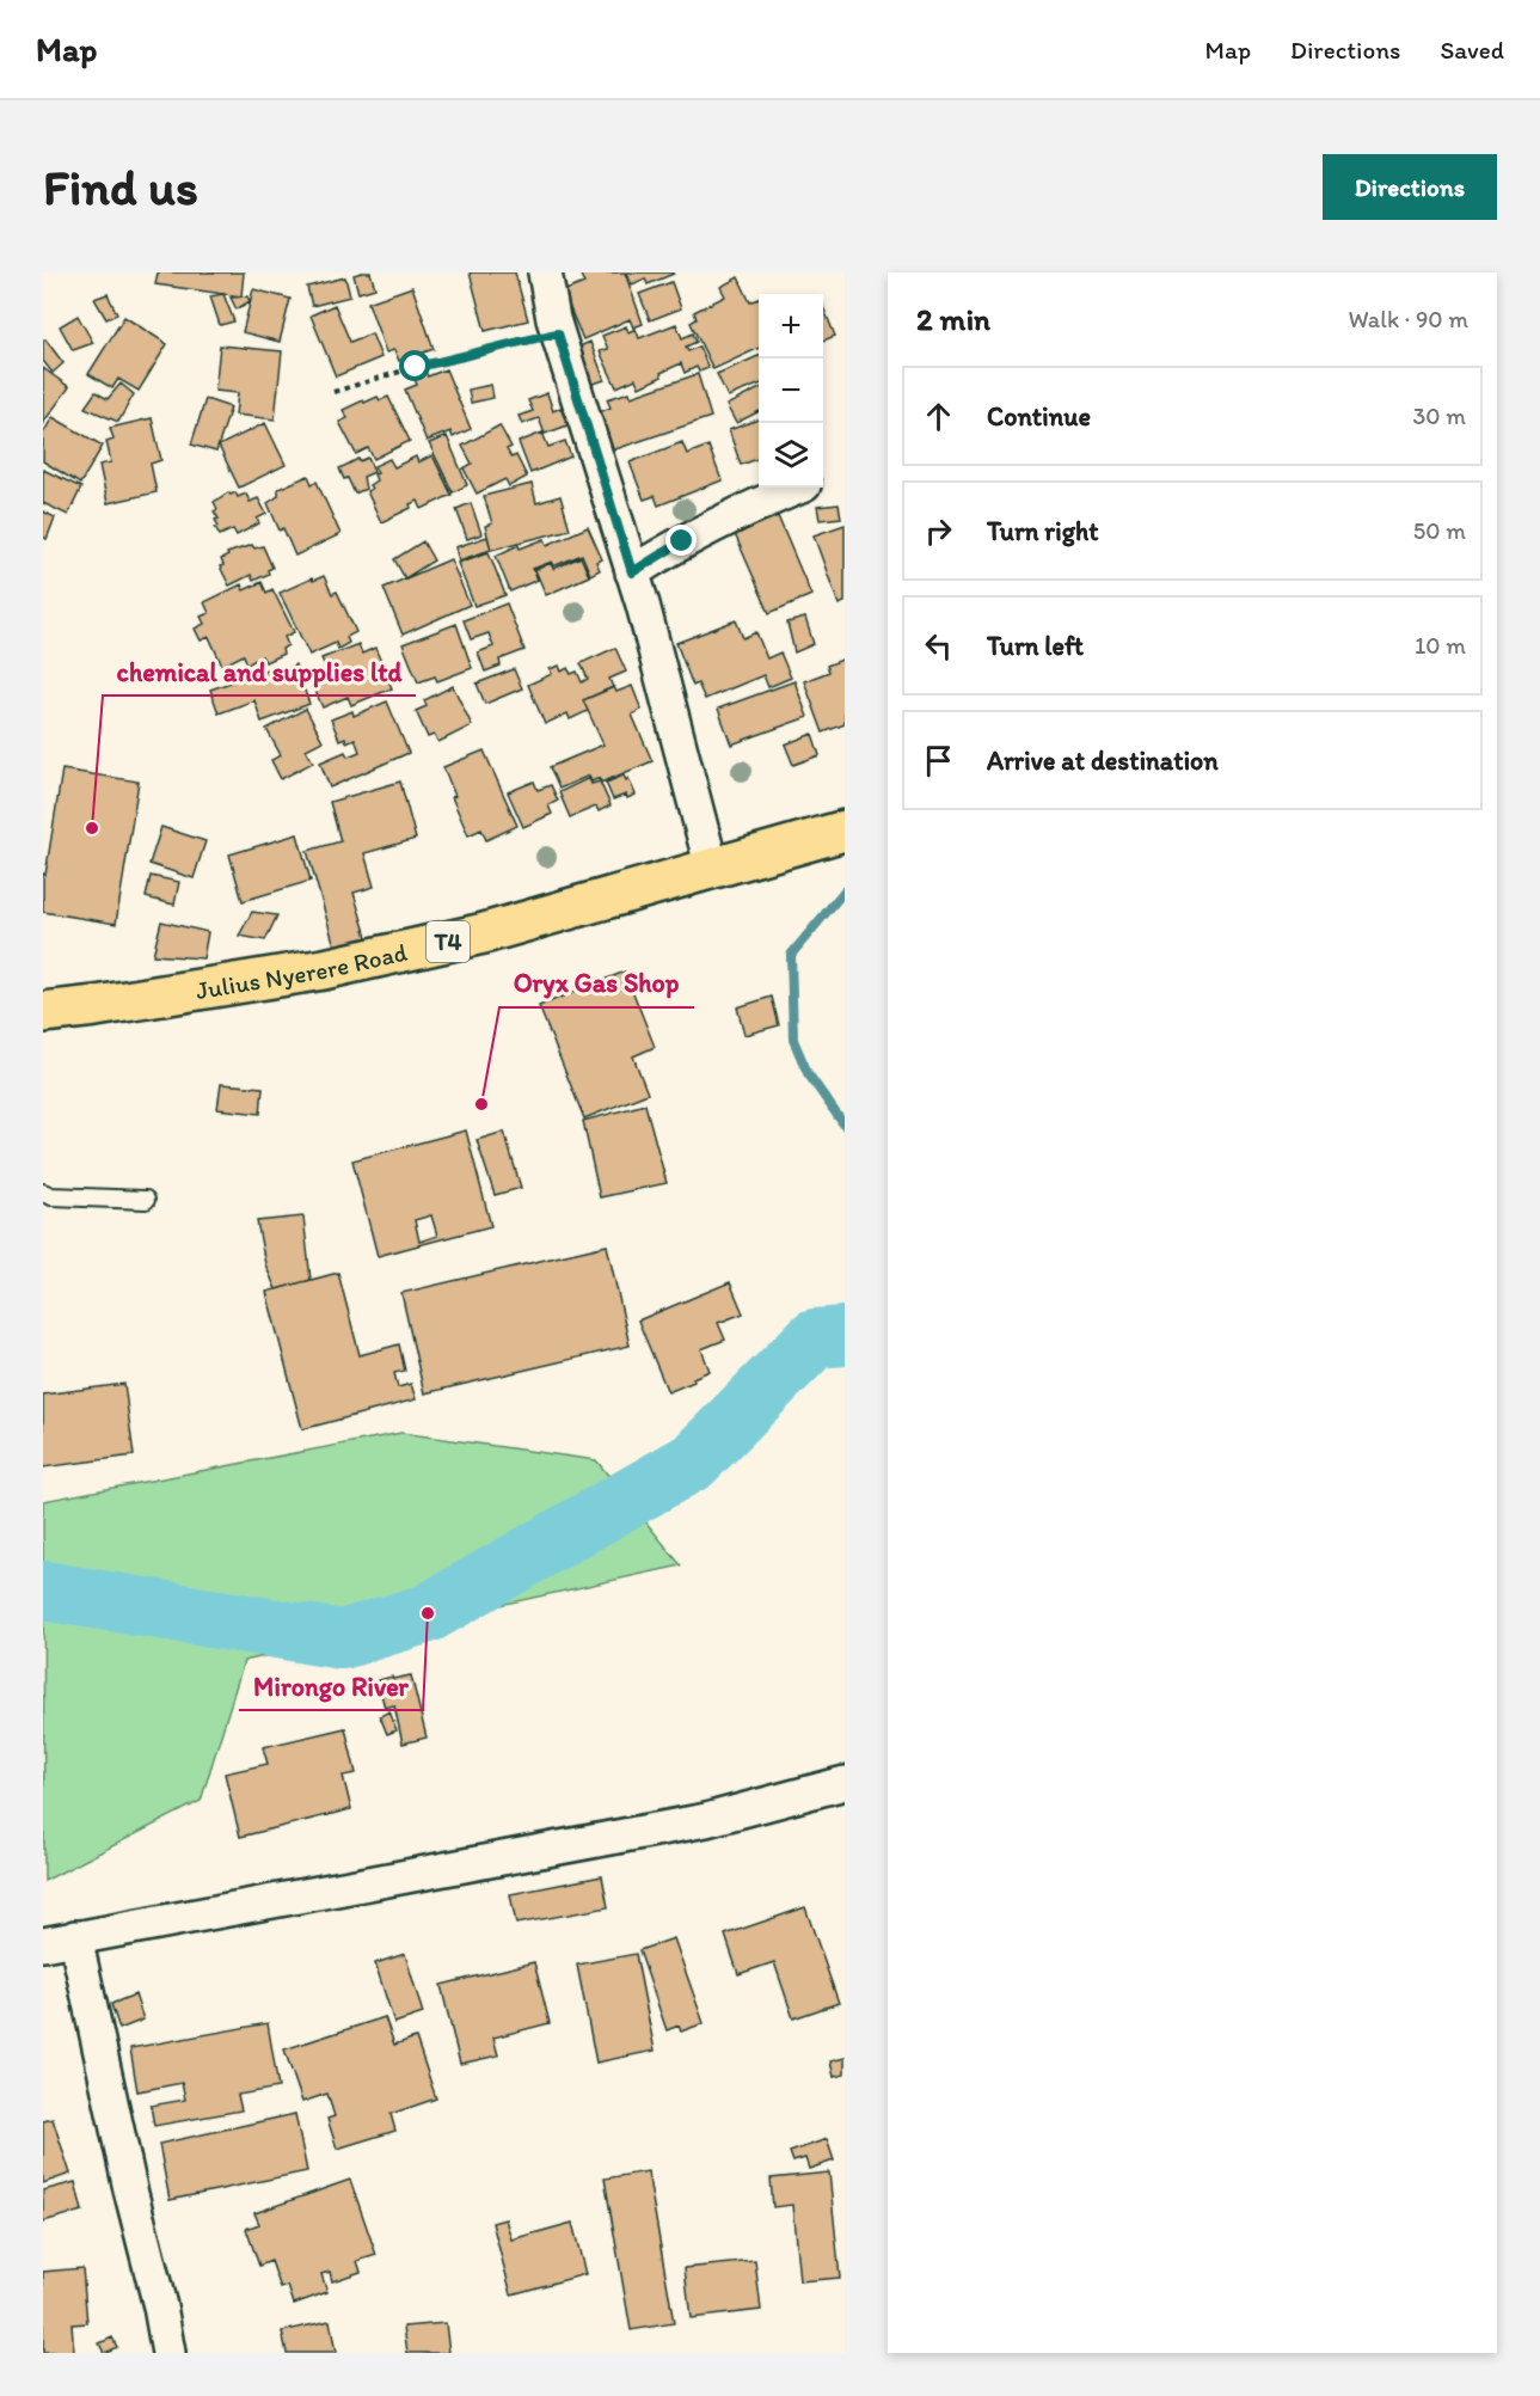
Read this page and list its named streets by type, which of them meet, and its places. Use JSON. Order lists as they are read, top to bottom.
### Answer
{
  "streets": {
    "highway": ["T4", "Julius Nyerere Road"]
  },
  "places": ["chemical and supplies ltd", "Oryx Gas Shop", "Mirongo River"],
  "page": {
    "header": "Map",
    "nav": ["Map", "Directions", "Saved"],
    "buttons": "Directions",
    "title": "Find us",
    "heading": ["2 min", "Walk · 90 m"],
    "map_buttons": ["+", "−"],
    "list": [
      ["Continue", "30 m"],
      ["Turn right", "50 m"],
      ["Turn left", "10 m"],
      "Arrive at destination"
    ]
  }
}
